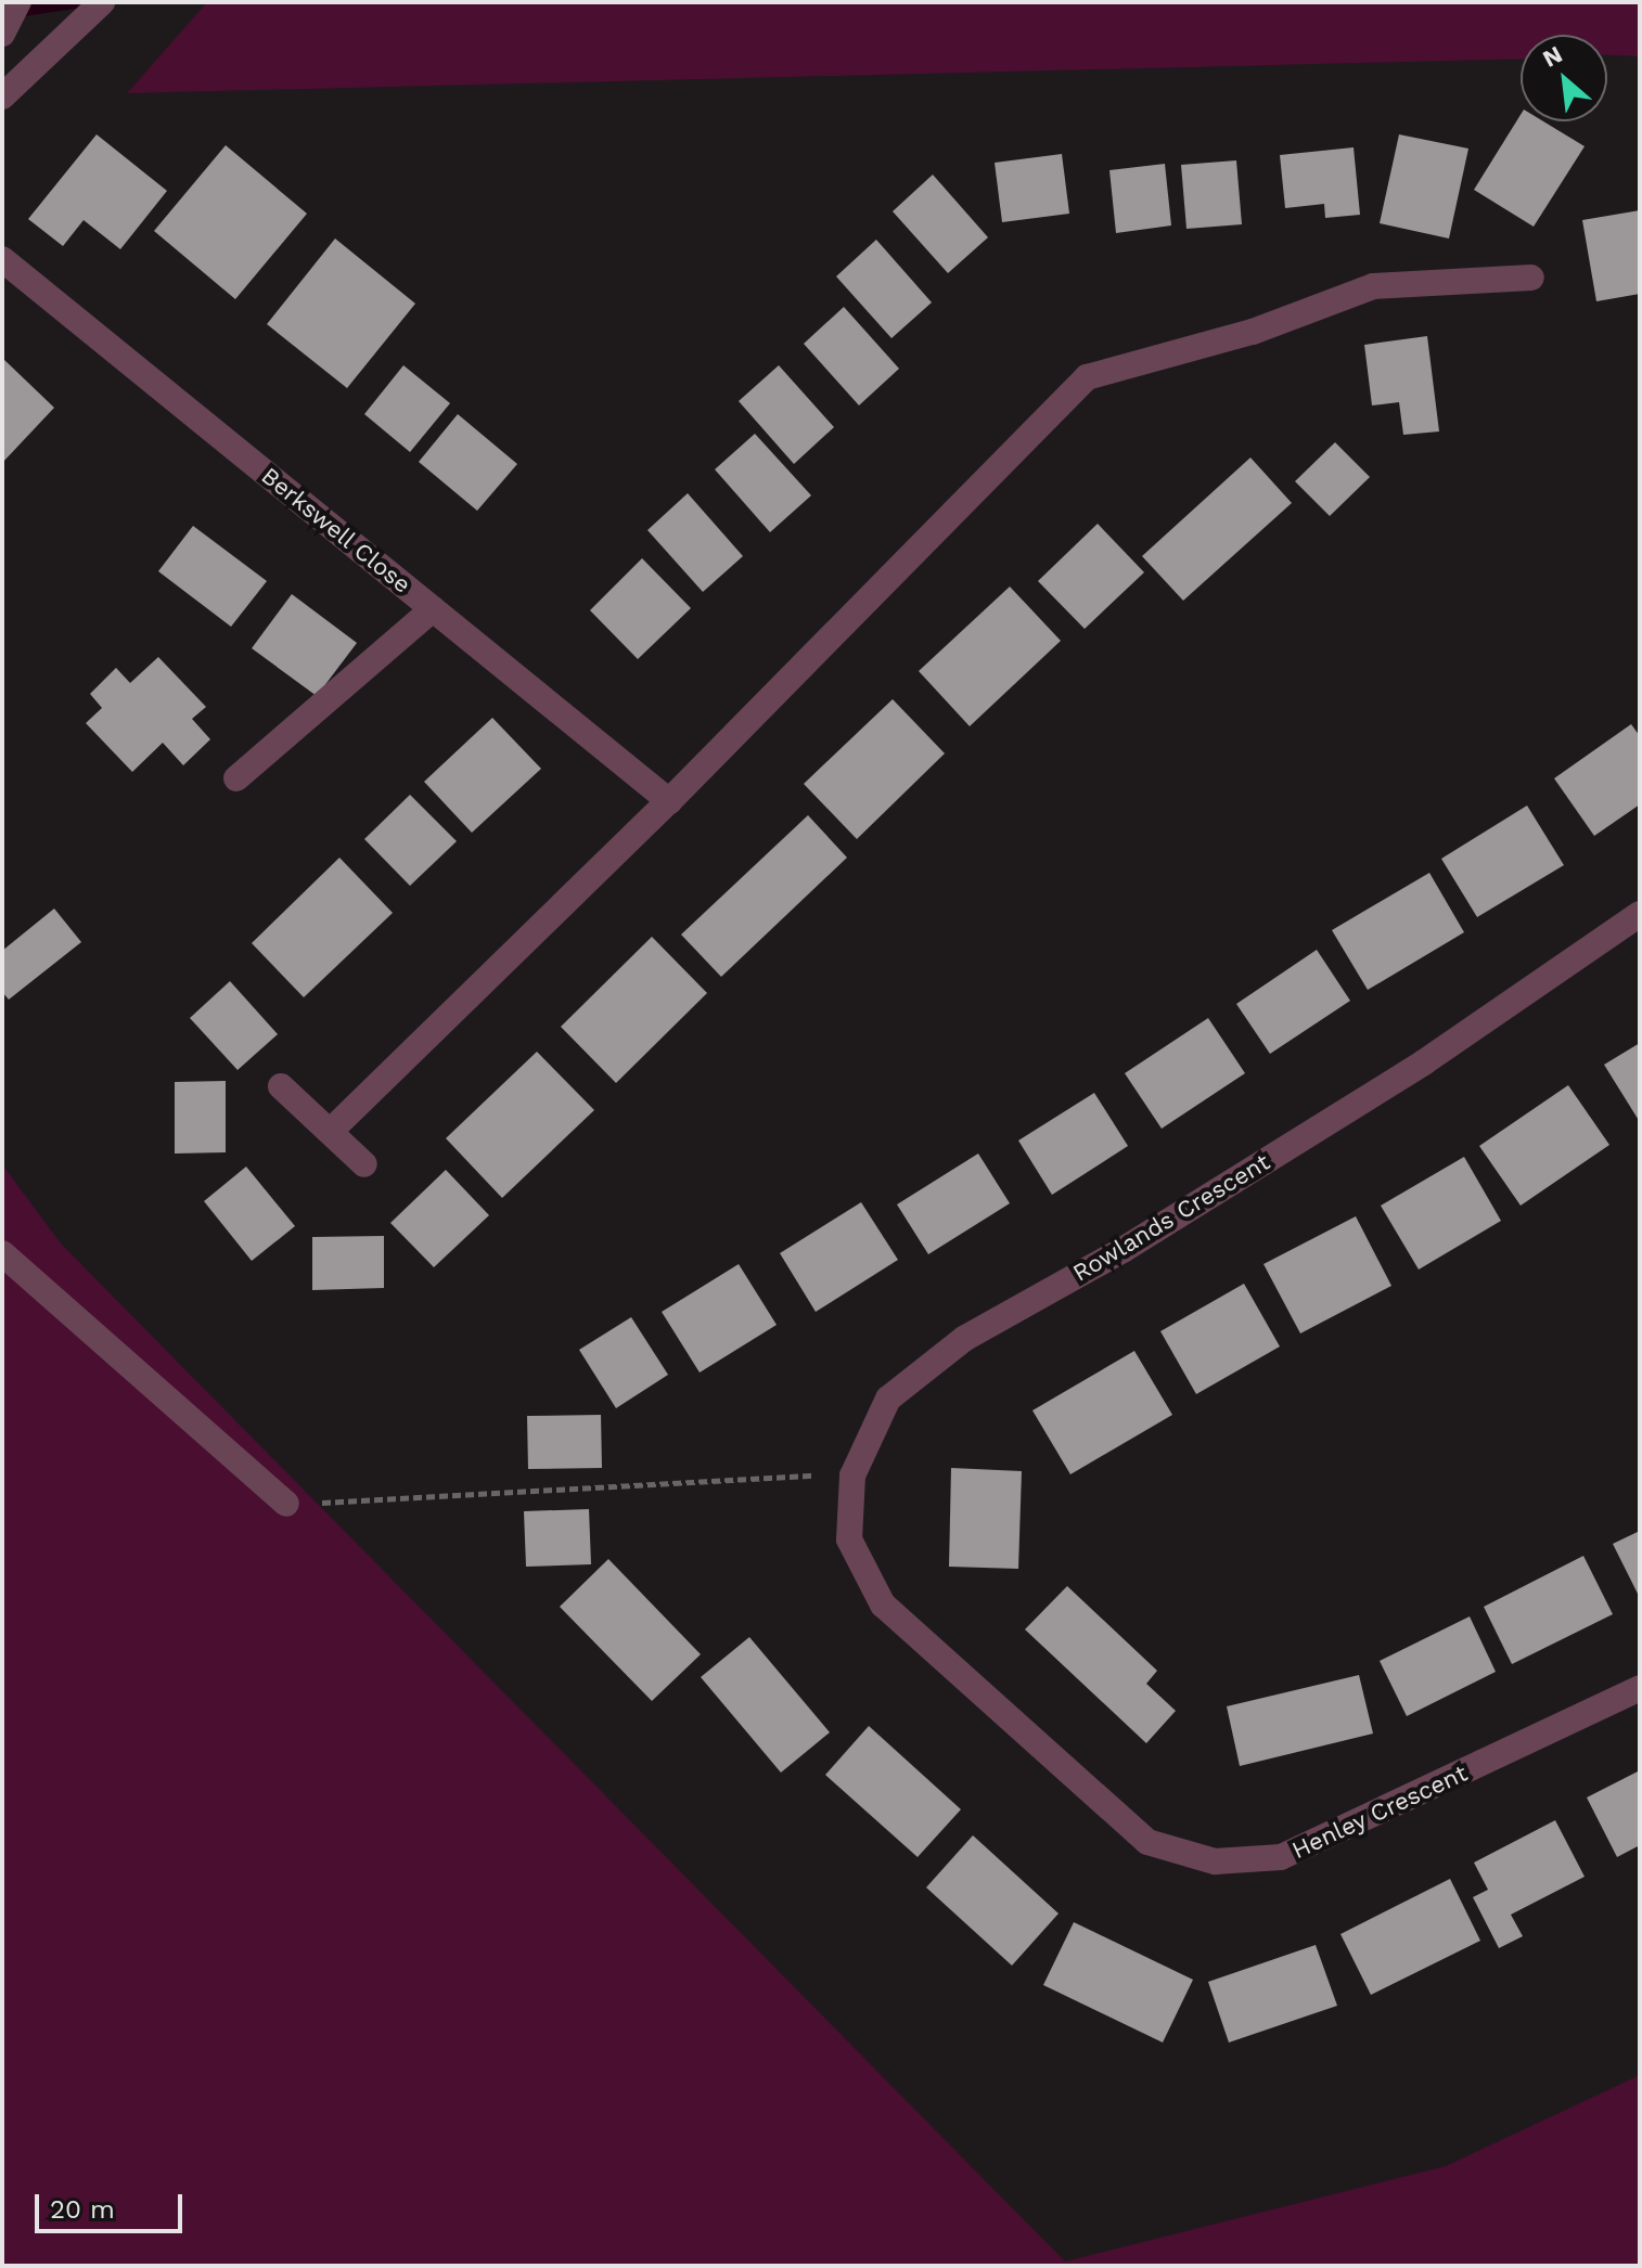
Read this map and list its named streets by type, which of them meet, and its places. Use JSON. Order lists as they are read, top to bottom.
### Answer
{
  "streets": {
    "street": ["Berkswell Close", "Rowlands Crescent", "Henley Crescent"]
  },
  "crossings": [
    ["Rowlands Crescent", "Henley Crescent"]
  ],
  "scale_bar": "20 m",
  "north": "top left"
}
